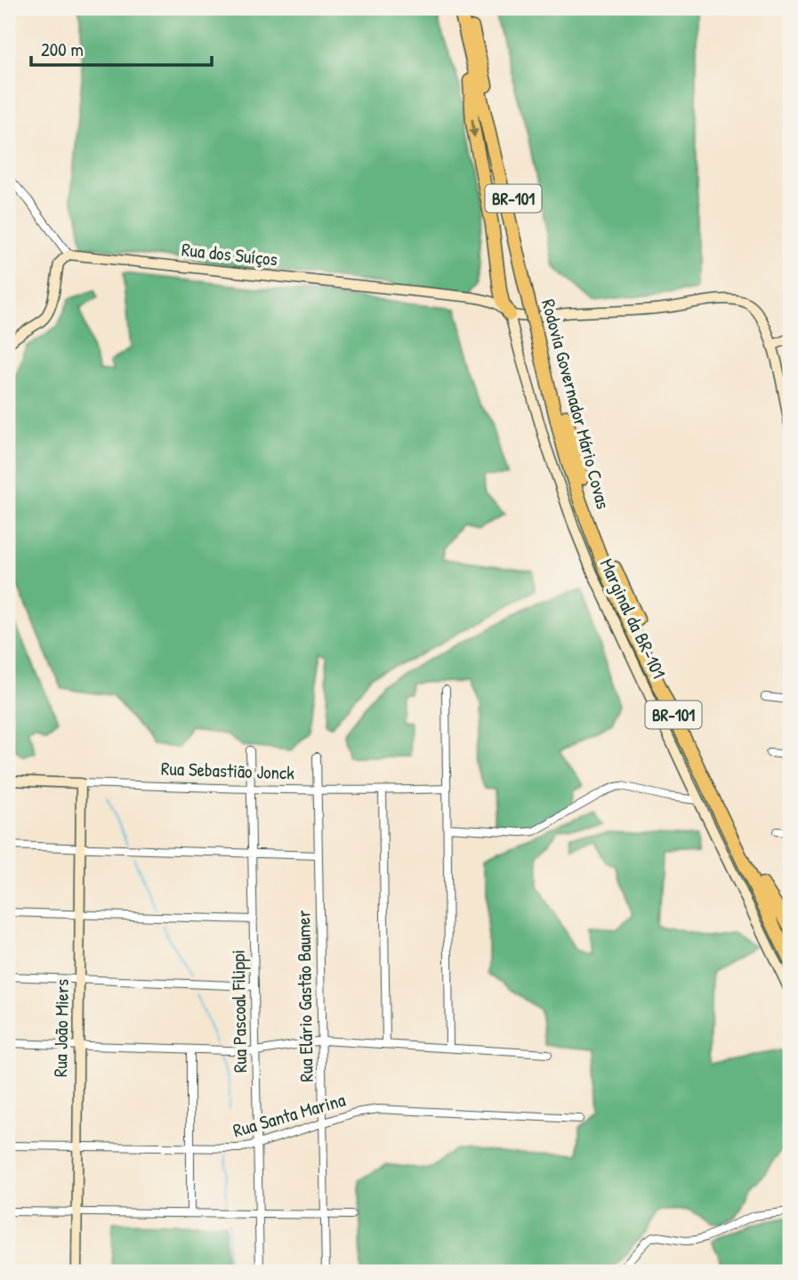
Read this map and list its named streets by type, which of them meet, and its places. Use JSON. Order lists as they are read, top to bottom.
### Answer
{
  "streets": {
    "highway": ["BR-101", "Rodovia Governador Mário Covas"],
    "street": [
      "Rua dos Suíços",
      "Marginal da BR-101",
      "Rua Sebastião Jonck",
      "Rua Elário Gastão Baumer",
      "Rua Pascoal Filippi",
      "Rua João Miers",
      "Rua Santa Marina"
    ]
  },
  "crossings": [
    ["Rua dos Suíços", "Marginal da BR-101"],
    ["Rua Sebastião Jonck", "Rua Elário Gastão Baumer"],
    ["Rua Sebastião Jonck", "Rua Pascoal Filippi"],
    ["Rua Sebastião Jonck", "Rua João Miers"],
    ["Rua Elário Gastão Baumer", "Rua Santa Marina"],
    ["Rua Pascoal Filippi", "Rua Santa Marina"],
    ["Rua João Miers", "Rua Santa Marina"]
  ],
  "scale_bar": "200 m"
}
